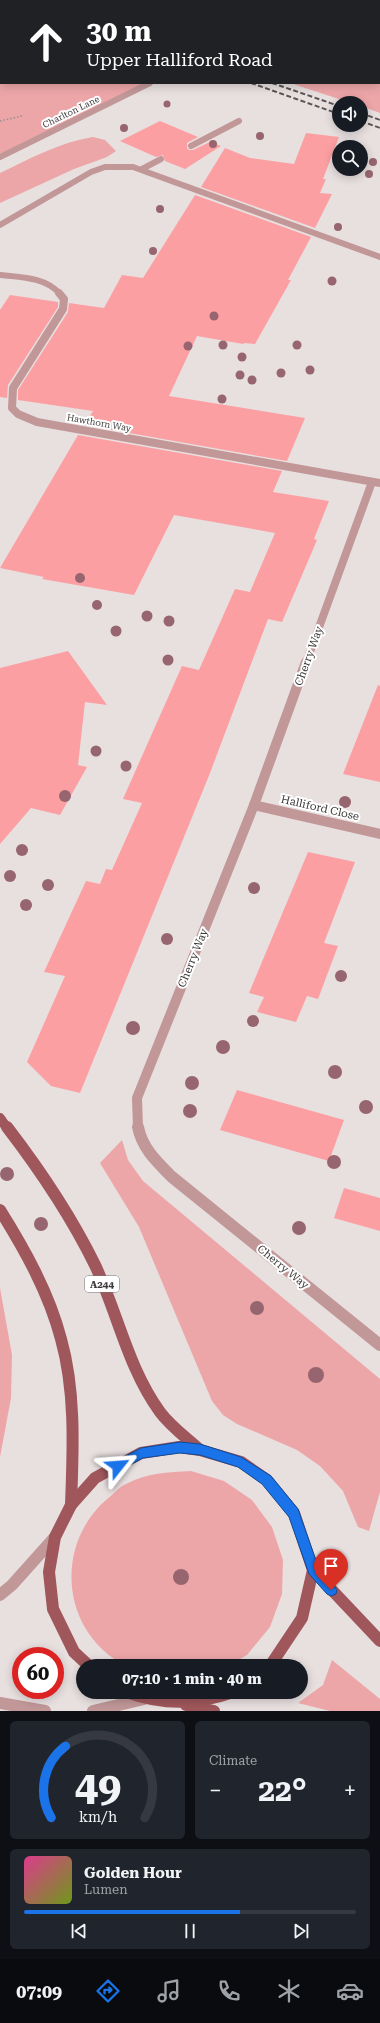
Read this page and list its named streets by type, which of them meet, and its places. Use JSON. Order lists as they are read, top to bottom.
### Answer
{
  "streets": {
    "main road": ["A244"],
    "street": [
      "Charlton Lane",
      "Hawthorn Way",
      "Cherry Way",
      "Halliford Close"
    ]
  },
  "crossings": [
    ["Hawthorn Way", "Cherry Way"],
    ["Cherry Way", "Halliford Close"]
  ],
  "page": {
    "turn": ["30 m", "Upper Halliford Road"],
    "limit": "60",
    "trip": "07:10 · 1 min · 40 m",
    "tile": "Climate",
    "heat": ["−", "22°", "+"],
    "song": ["Golden Hour", "Lumen"],
    "tabs": "07:09",
    "gauge": ["49", "km/h"]
  }
}
